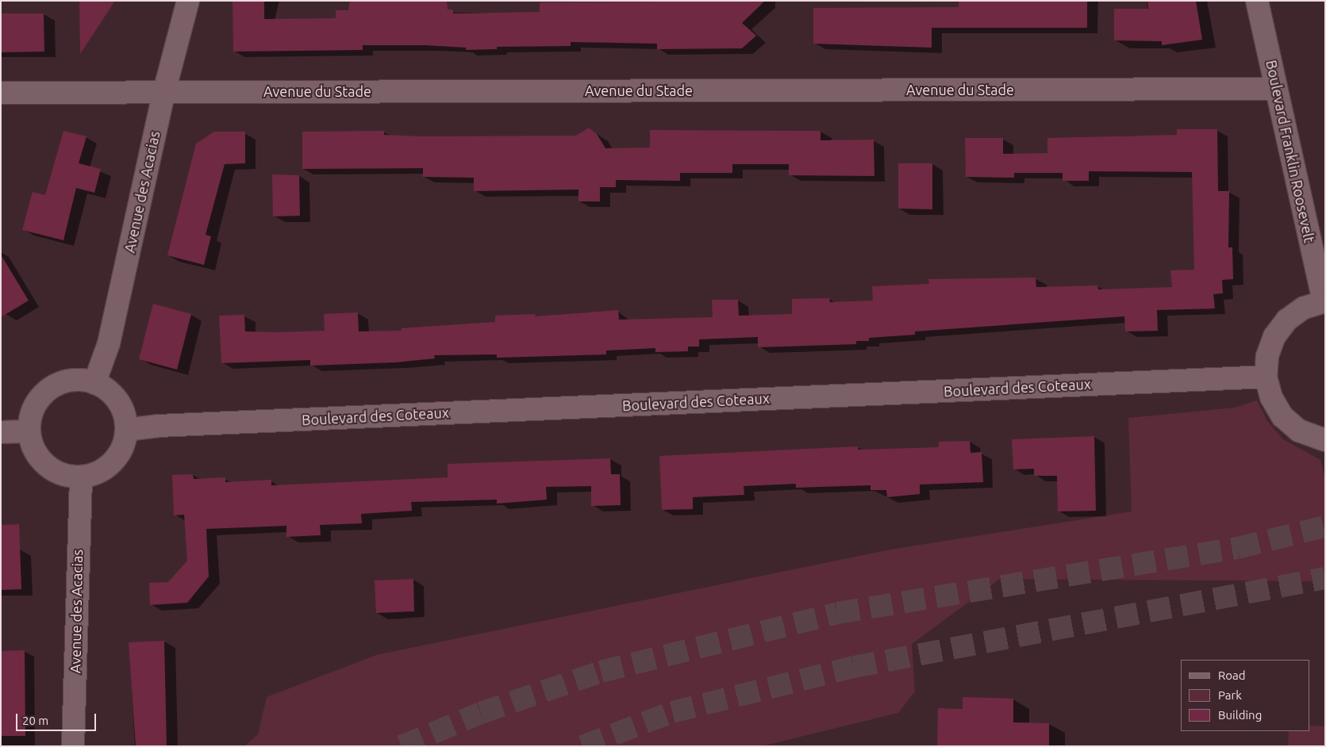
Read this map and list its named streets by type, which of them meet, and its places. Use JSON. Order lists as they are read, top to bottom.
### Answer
{
  "streets": {
    "street": [
      "Avenue du Stade",
      "Boulevard Franklin Roosevelt",
      "Avenue des Acacias",
      "Boulevard des Coteaux"
    ]
  },
  "crossings": [
    ["Avenue du Stade", "Boulevard Franklin Roosevelt"],
    ["Avenue du Stade", "Avenue des Acacias"],
    ["Avenue des Acacias", "Boulevard des Coteaux"]
  ],
  "legend": ["Road", "Park", "Building"],
  "scale_bar": "20 m"
}
